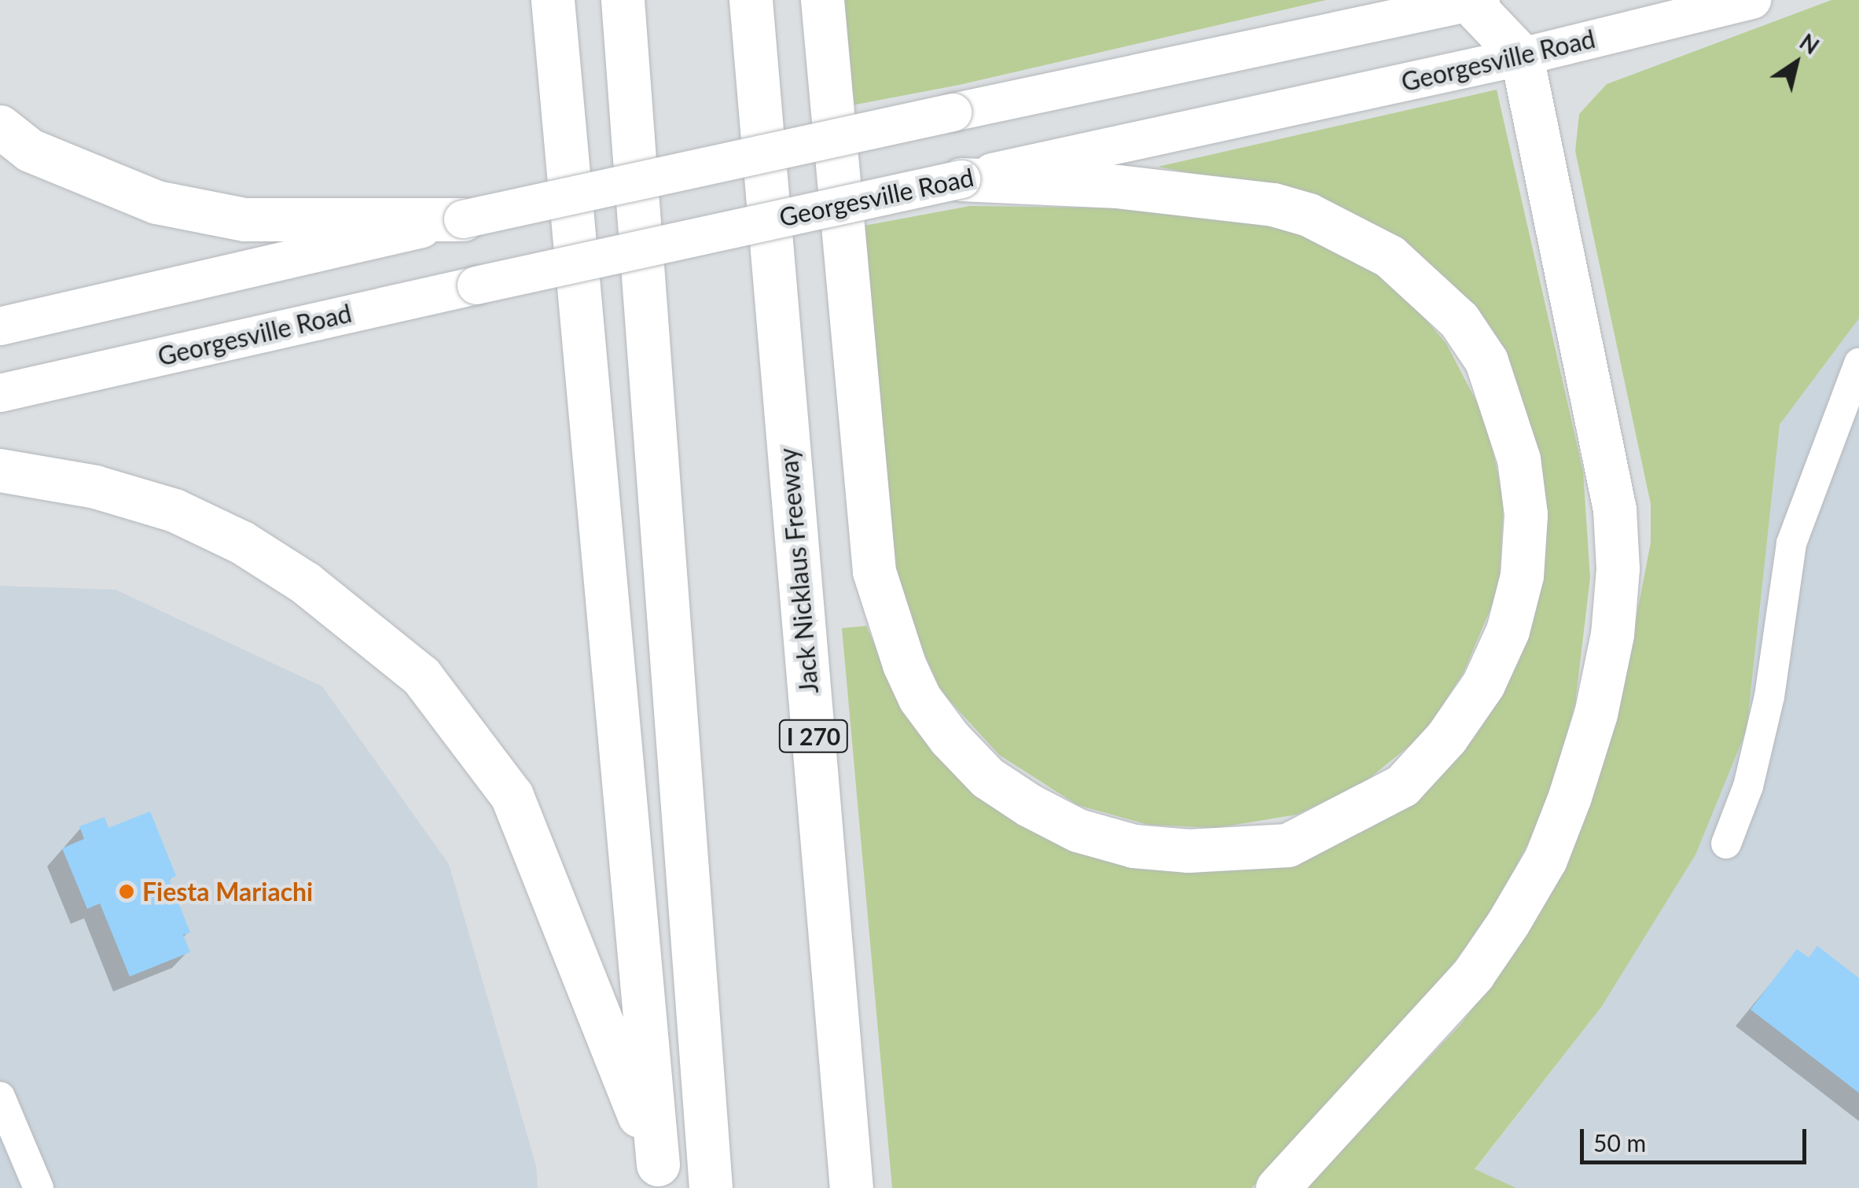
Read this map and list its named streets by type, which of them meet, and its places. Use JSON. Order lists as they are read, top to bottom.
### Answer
{
  "streets": {
    "highway": ["Jack Nicklaus Freeway", "I 270"],
    "main road": ["Georgesville Road"]
  },
  "places": ["Fiesta Mariachi"],
  "scale_bar": "50 m",
  "north": "top right"
}
